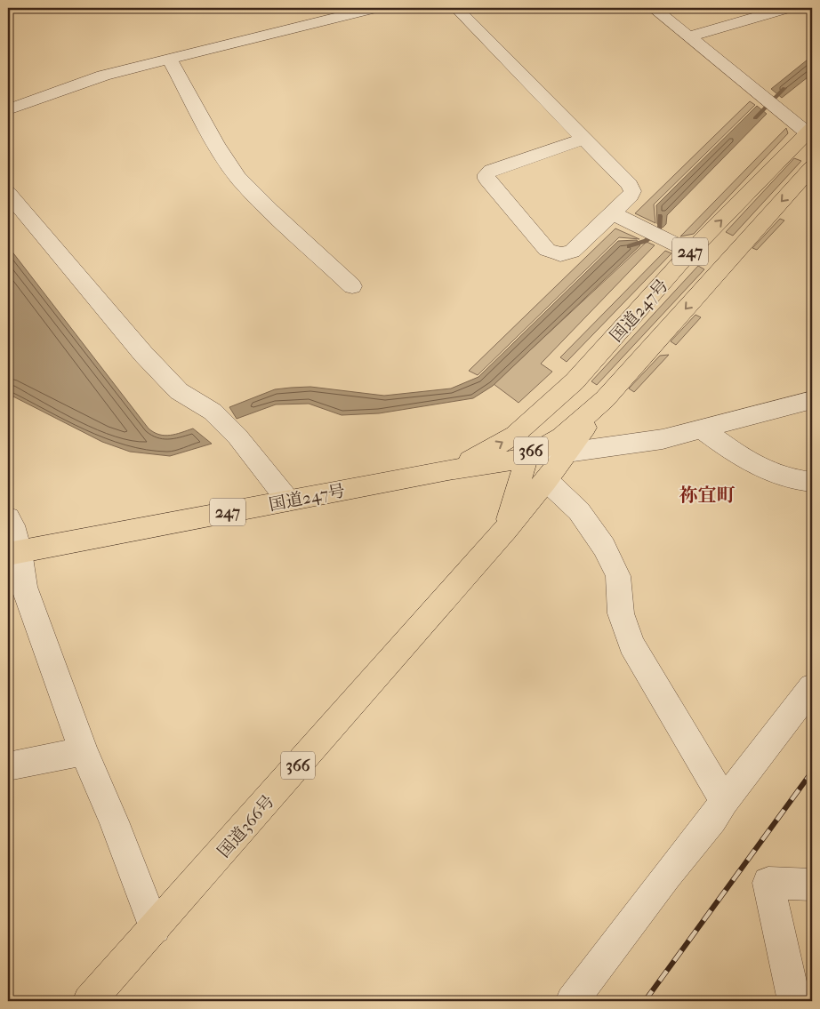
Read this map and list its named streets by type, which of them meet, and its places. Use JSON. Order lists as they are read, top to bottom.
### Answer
{
  "streets": {
    "highway": [
      "247",
      "国道247号",
      "366",
      "国道366号"
    ]
  },
  "crossings": [
    ["国道247号", "国道366号"]
  ],
  "districts": ["祢宜町"]
}
